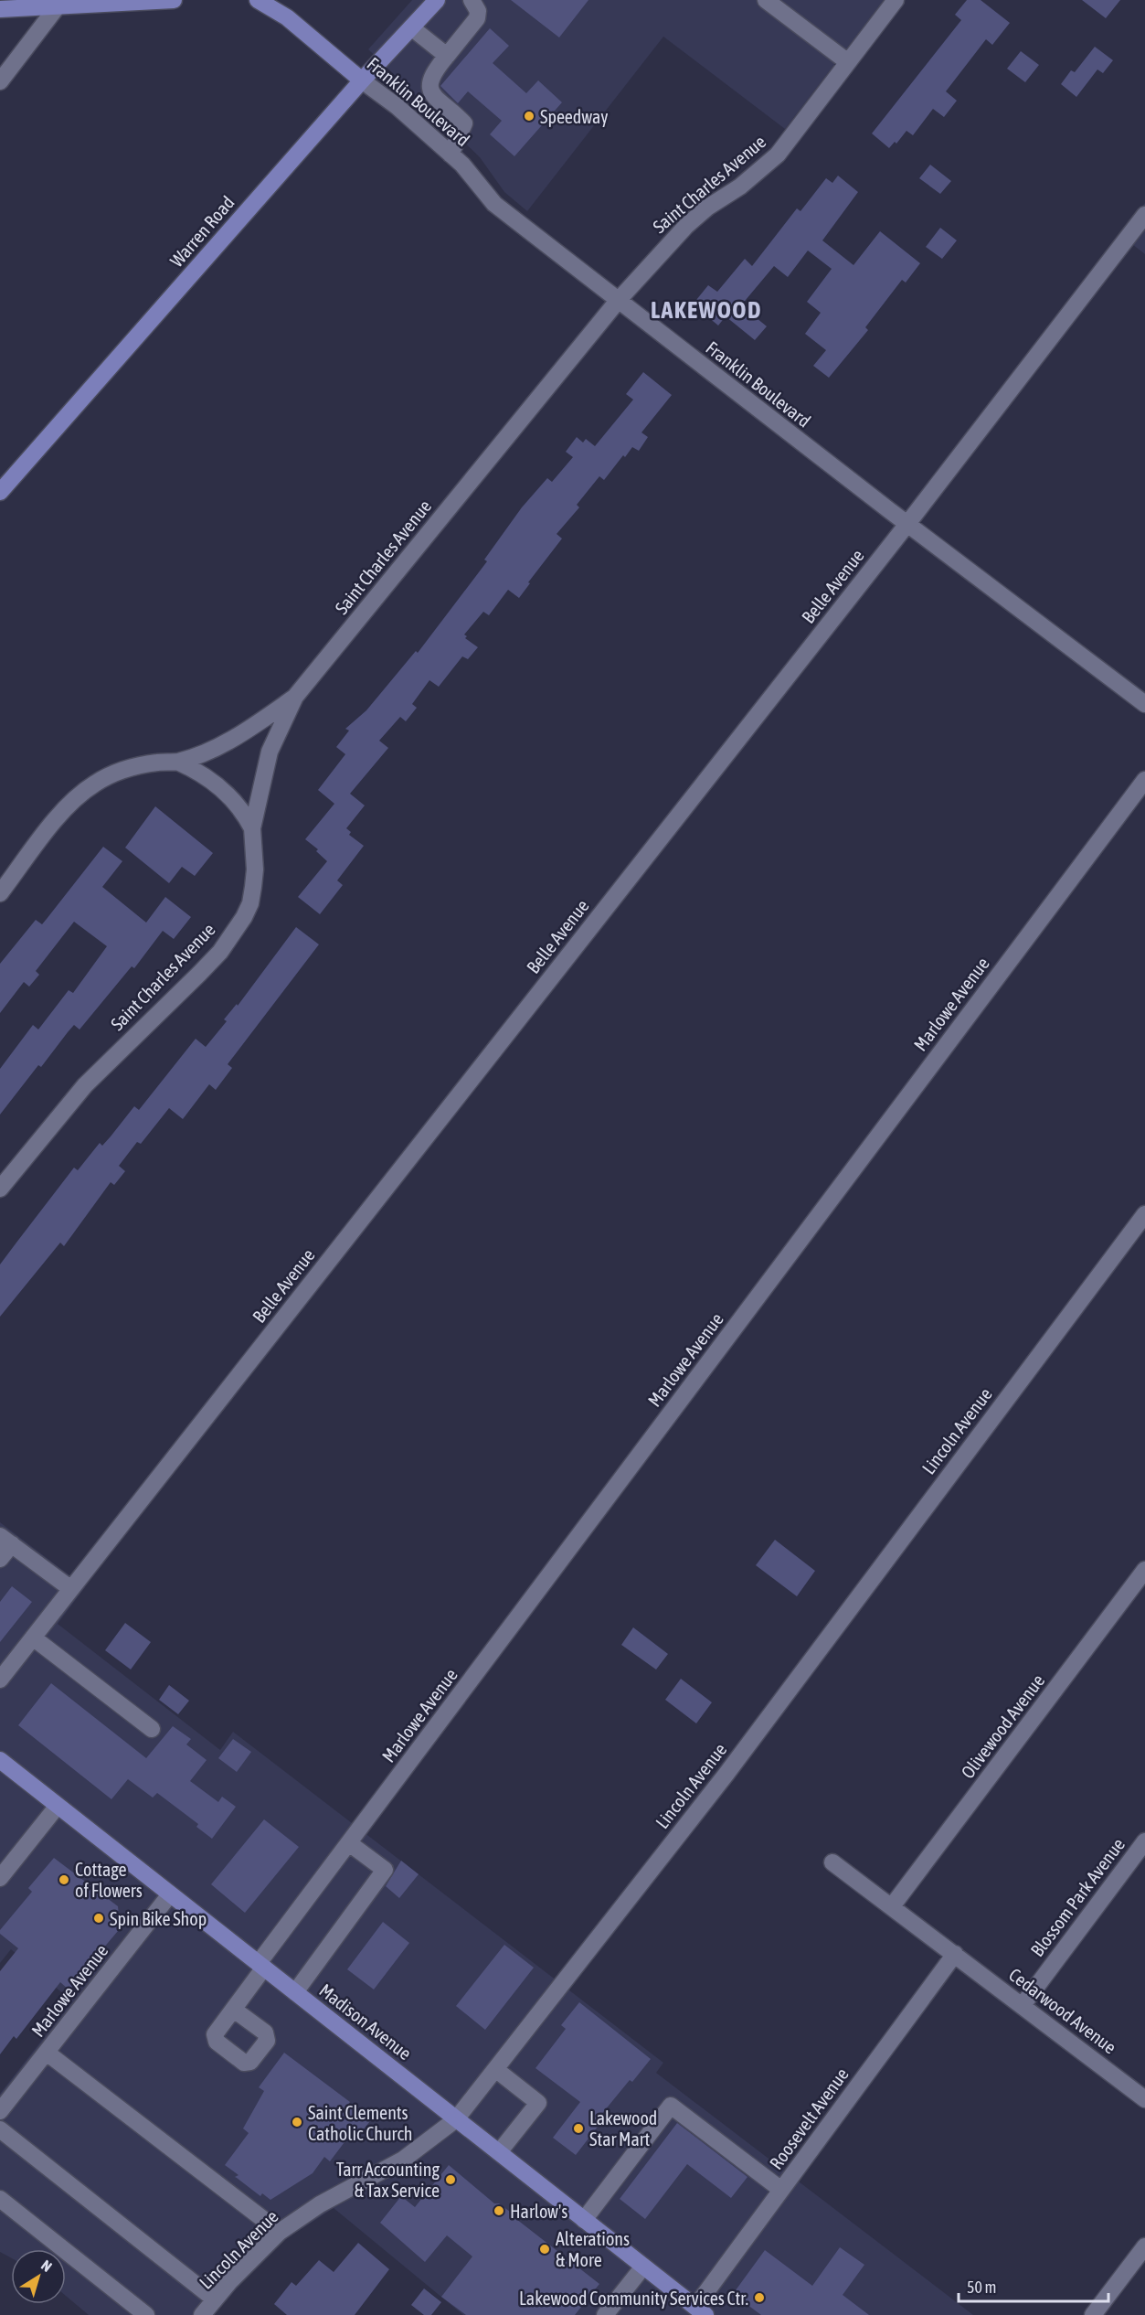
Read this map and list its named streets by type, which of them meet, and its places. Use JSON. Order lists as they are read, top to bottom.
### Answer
{
  "streets": {
    "main road": ["Franklin Boulevard", "Warren Road", "Madison Avenue"],
    "street": [
      "Saint Charles Avenue",
      "Belle Avenue",
      "Marlowe Avenue",
      "Lincoln Avenue",
      "Olivewood Avenue",
      "Blossom Park Avenue",
      "Cedarwood Avenue",
      "Roosevelt Avenue"
    ]
  },
  "crossings": [
    ["Franklin Boulevard", "Saint Charles Avenue"],
    ["Franklin Boulevard", "Warren Road"],
    ["Franklin Boulevard", "Belle Avenue"],
    ["Marlowe Avenue", "Madison Avenue"],
    ["Lincoln Avenue", "Madison Avenue"],
    ["Blossom Park Avenue", "Cedarwood Avenue"],
    ["Cedarwood Avenue", "Roosevelt Avenue"],
    ["Madison Avenue", "Roosevelt Avenue"]
  ],
  "districts": ["LAKEWOOD"],
  "places": [
    "Speedway",
    "Cottage of Flowers",
    "Spin Bike Shop",
    "Saint Clements Catholic Church",
    "Lakewood Star Mart",
    "Tarr Accounting & Tax Service",
    "Harlow's",
    "Alterations & More",
    "Lakewood Community Services Ctr."
  ],
  "scale_bar": "50 m",
  "north": "top right"
}
